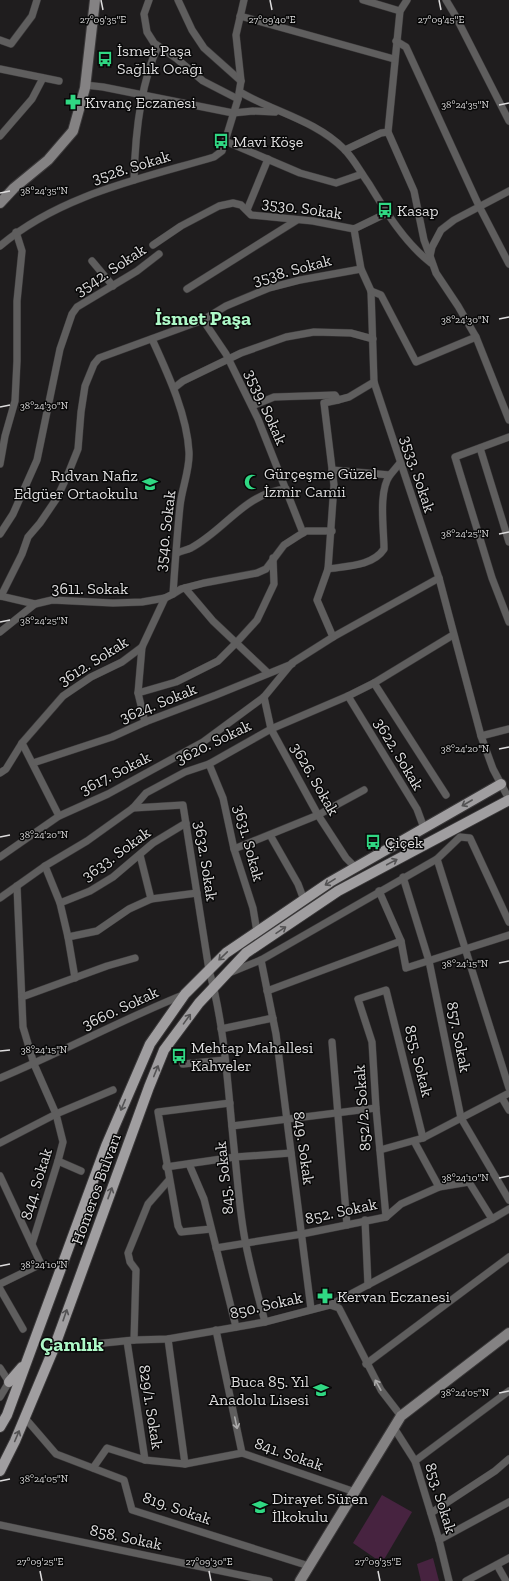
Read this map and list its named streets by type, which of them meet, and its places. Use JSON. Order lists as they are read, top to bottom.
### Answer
{
  "streets": {
    "main road": ["Homeros Bulvarı"],
    "street": [
      "3528. Sokak",
      "3530. Sokak",
      "3542. Sokak",
      "3538. Sokak",
      "3539. Sokak",
      "3533. Sokak",
      "3540. Sokak",
      "3611. Sokak",
      "3612. Sokak",
      "3624. Sokak",
      "3620. Sokak",
      "3622. Sokak",
      "3617. Sokak",
      "3626. Sokak",
      "3631. Sokak",
      "3633. Sokak",
      "3632. Sokak",
      "3660. Sokak",
      "857. Sokak",
      "855. Sokak",
      "852/2. Sokak",
      "849. Sokak",
      "845. Sokak",
      "844. Sokak",
      "852. Sokak",
      "850. Sokak",
      "829/1. Sokak",
      "841. Sokak",
      "853. Sokak",
      "819. Sokak",
      "858. Sokak"
    ]
  },
  "crossings": [
    ["3530. Sokak", "3533. Sokak"],
    ["3538. Sokak", "3539. Sokak"],
    ["3538. Sokak", "3533. Sokak"],
    ["3538. Sokak", "3540. Sokak"],
    ["3533. Sokak", "3620. Sokak"],
    ["3533. Sokak", "3617. Sokak"],
    ["3533. Sokak", "Homeros Bulvarı"],
    ["3540. Sokak", "3611. Sokak"],
    ["3624. Sokak", "3617. Sokak"],
    ["3620. Sokak", "3622. Sokak"],
    ["3620. Sokak", "3626. Sokak"],
    ["3620. Sokak", "3631. Sokak"],
    ["3620. Sokak", "3632. Sokak"],
    ["3620. Sokak", "844. Sokak"],
    ["3622. Sokak", "Homeros Bulvarı"],
    ["3617. Sokak", "3626. Sokak"],
    ["3626. Sokak", "Homeros Bulvarı"],
    ["3631. Sokak", "Homeros Bulvarı"],
    ["3633. Sokak", "3632. Sokak"],
    ["3632. Sokak", "845. Sokak"],
    ["3632. Sokak", "Homeros Bulvarı"],
    ["3660. Sokak", "844. Sokak"],
    ["3660. Sokak", "Homeros Bulvarı"],
    ["855. Sokak", "852/2. Sokak"],
    ["852/2. Sokak", "852. Sokak"],
    ["849. Sokak", "852. Sokak"],
    ["849. Sokak", "850. Sokak"],
    ["845. Sokak", "Homeros Bulvarı"],
    ["845. Sokak", "852. Sokak"],
    ["845. Sokak", "850. Sokak"],
    ["Homeros Bulvarı", "850. Sokak"],
    ["Homeros Bulvarı", "819. Sokak"],
    ["852. Sokak", "850. Sokak"],
    ["850. Sokak", "829/1. Sokak"],
    ["850. Sokak", "841. Sokak"],
    ["829/1. Sokak", "841. Sokak"]
  ],
  "districts": ["İsmet Paşa", "Çamlık"],
  "places": {
    "bus stop": [
      "İsmet Paşa Sağlık Ocağı",
      "Mavi Köşe",
      "Kasap",
      "Çiçek",
      "Mehtap Mahallesi Kahveler"
    ],
    "pharmacy": ["Kıvanç Eczanesi", "Kervan Eczanesi"],
    "mosque": ["Gürçeşme Güzel İzmir Camii"],
    "school or university": ["Rıdvan Nafiz Edgüer Ortaokulu", "Buca 85. Yıl Anadolu Lisesi", "Dirayet Süren İlkokulu"]
  },
  "coordinates": [
    "27°09'35\"E",
    "27°09'40\"E",
    "27°09'45\"E",
    "38°24'35\"N",
    "38°24'30\"N",
    "38°24'25\"N",
    "38°24'20\"N",
    "38°24'15\"N",
    "38°24'10\"N",
    "38°24'05\"N",
    "27°09'25\"E",
    "27°09'30\"E"
  ]
}
